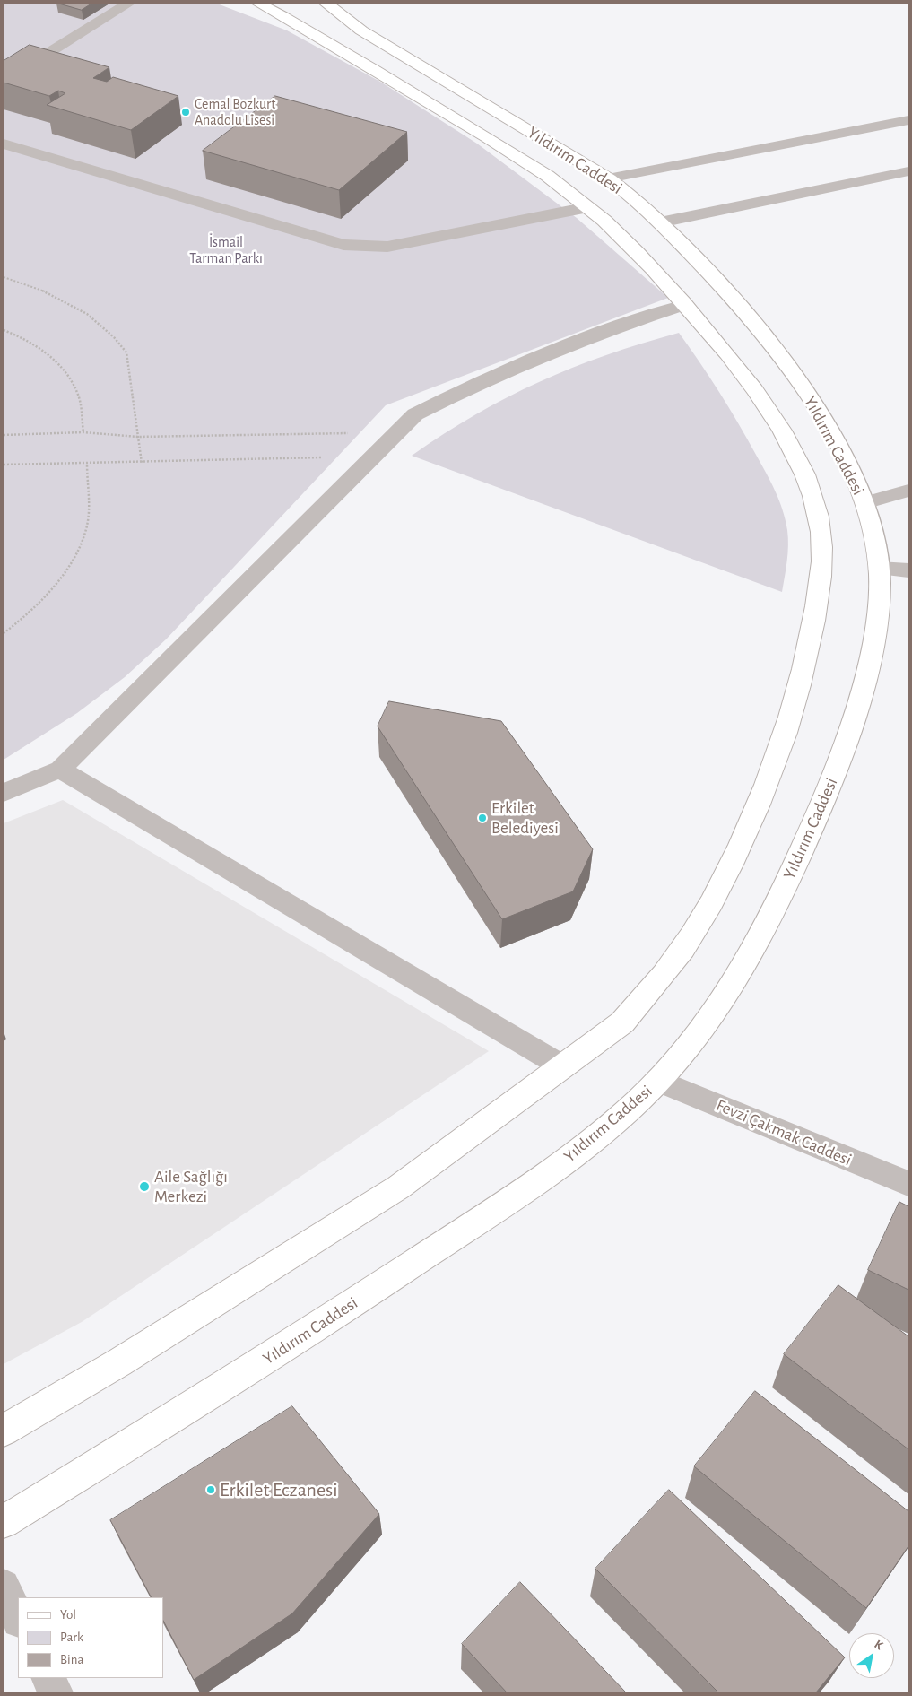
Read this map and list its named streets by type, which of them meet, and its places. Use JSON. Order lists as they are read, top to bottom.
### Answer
{
  "streets": {
    "street": ["Yıldırım Caddesi", "Fevzi Çakmak Caddesi"]
  },
  "crossings": [
    ["Yıldırım Caddesi", "Fevzi Çakmak Caddesi"]
  ],
  "parks": ["İsmail Tarman Parkı"],
  "places": [
    "Cemal Bozkurt Anadolu Lisesi",
    "Erkilet Belediyesi",
    "Aile Sağlığı Merkezi",
    "Erkilet Eczanesi"
  ],
  "legend": ["Yol", "Park", "Bina"],
  "north": "top right"
}
